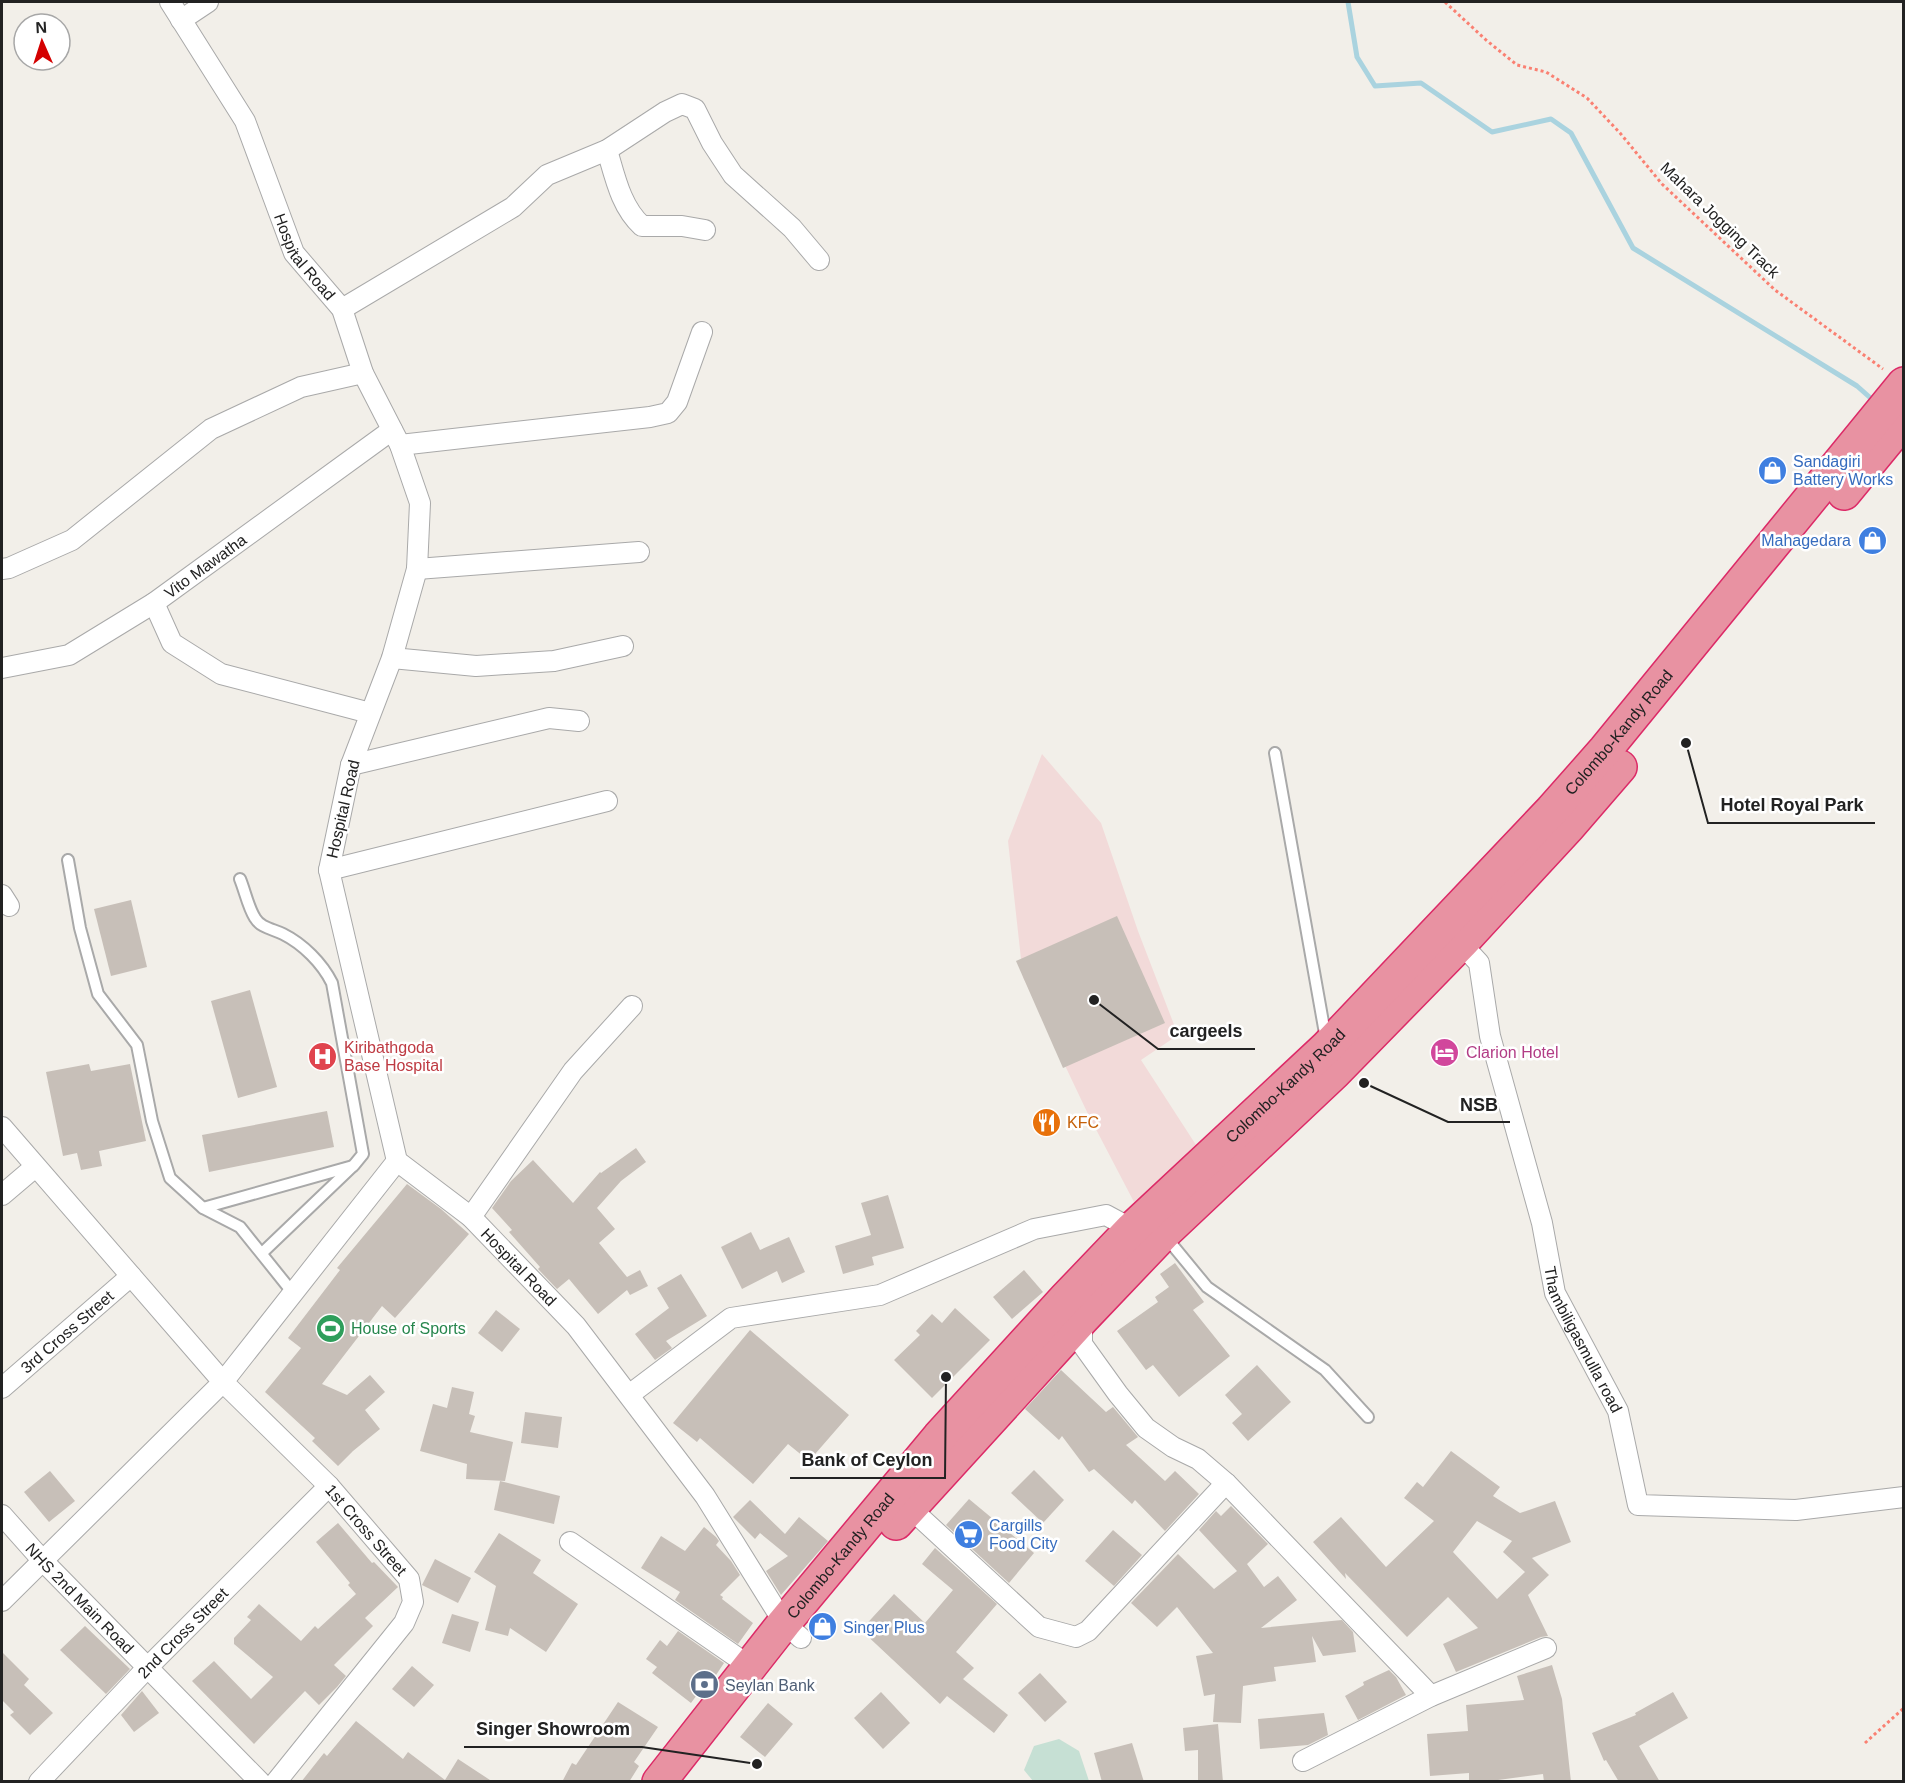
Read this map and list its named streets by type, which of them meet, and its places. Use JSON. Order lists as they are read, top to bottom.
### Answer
{
  "streets": {
    "highway": ["Colombo-Kandy Road"],
    "street": [
      "Hospital Road",
      "Vito Mawatha",
      "3rd Cross Street",
      "Thambiligasmulla road",
      "1st Cross Street",
      "NHS 2nd Main Road",
      "2nd Cross Street"
    ],
    "path": ["Mahara Jogging Track"]
  },
  "crossings": [
    ["Mahara Jogging Track", "Colombo-Kandy Road"],
    ["Hospital Road", "Vito Mawatha"],
    ["Hospital Road", "Colombo-Kandy Road"],
    ["Colombo-Kandy Road", "Thambiligasmulla road"],
    ["3rd Cross Street", "1st Cross Street"],
    ["1st Cross Street", "2nd Cross Street"],
    ["NHS 2nd Main Road", "2nd Cross Street"]
  ],
  "places": {
    "shop": ["Sandagiri Battery Works", "Mahagedara", "Singer Plus"],
    "other": [
      "Hotel Royal Park",
      "cargeels",
      "NSB",
      "Bank of Ceylon",
      "Singer Showroom"
    ],
    "hotel": ["Clarion Hotel"],
    "hospital": ["Kiribathgoda Base Hospital"],
    "restaurant": ["KFC"],
    "sports": ["House of Sports"],
    "supermarket": ["Cargills Food City"],
    "bank": ["Seylan Bank"]
  },
  "north": "top"
}
